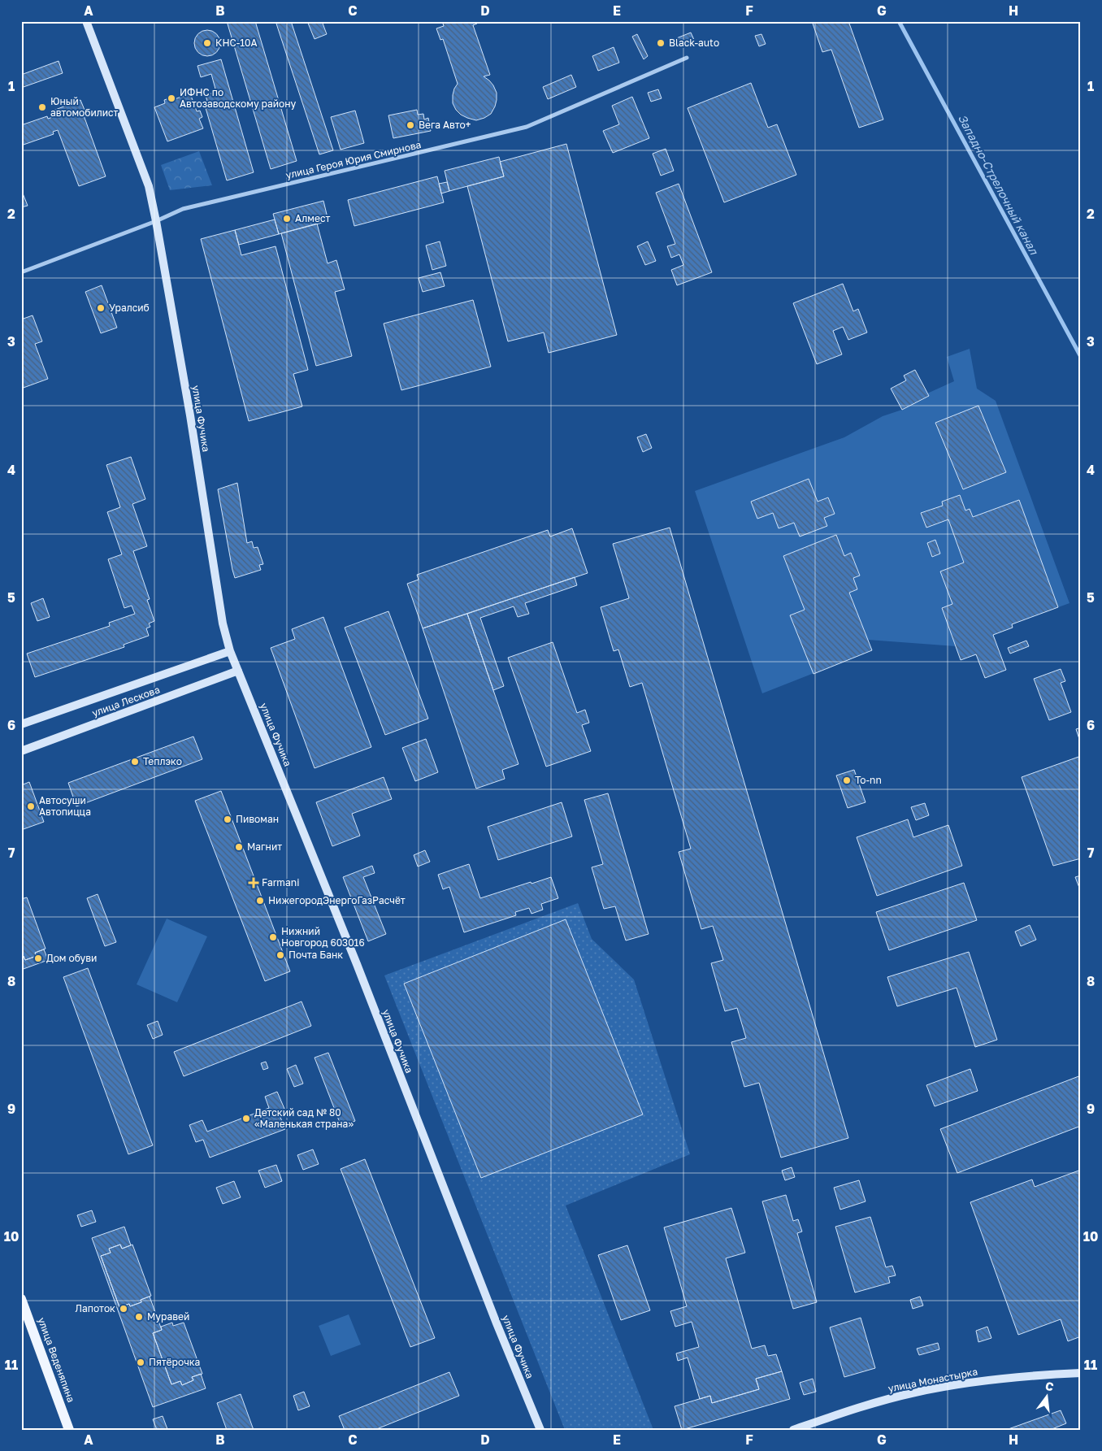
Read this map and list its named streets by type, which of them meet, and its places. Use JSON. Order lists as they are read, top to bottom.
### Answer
{
  "streets": {
    "main road": ["улица Веденяпина"],
    "street": [
      "улица Героя Юрия Смирнова",
      "улица Фучика",
      "улица Лескова",
      "улица Монастырка"
    ]
  },
  "crossings": [
    ["улица Героя Юрия Смирнова", "улица Фучика"],
    ["улица Фучика", "улица Лескова"]
  ],
  "water": ["Западно-Стрелочный канал"],
  "places": {
    "other": [
      "КНС-10А",
      "Black-auto",
      "ИФНС по Автозаводскому району",
      "Юный автомобилист",
      "Вега Авто+",
      "Алмест",
      "Уралсиб",
      "Теплэко",
      "To-nn",
      "Автосуши Автопицца",
      "Пивоман",
      "Магнит",
      "НижегородЭнергоГазРасчёт",
      "Нижний Новгород 603016",
      "Почта Банк",
      "Дом обуви",
      "Детский сад № 80 «Маленькая страна»",
      "Лапоток",
      "Муравей",
      "Пятёрочка"
    ],
    "health": ["Farmani"]
  },
  "north": "top",
  "grid": {
    "columns": [
      "A",
      "B",
      "C",
      "D",
      "E",
      "F",
      "G",
      "H"
    ],
    "rows": [
      "1",
      "2",
      "3",
      "4",
      "5",
      "6",
      "7",
      "8",
      "9",
      "10",
      "11"
    ]
  }
}
